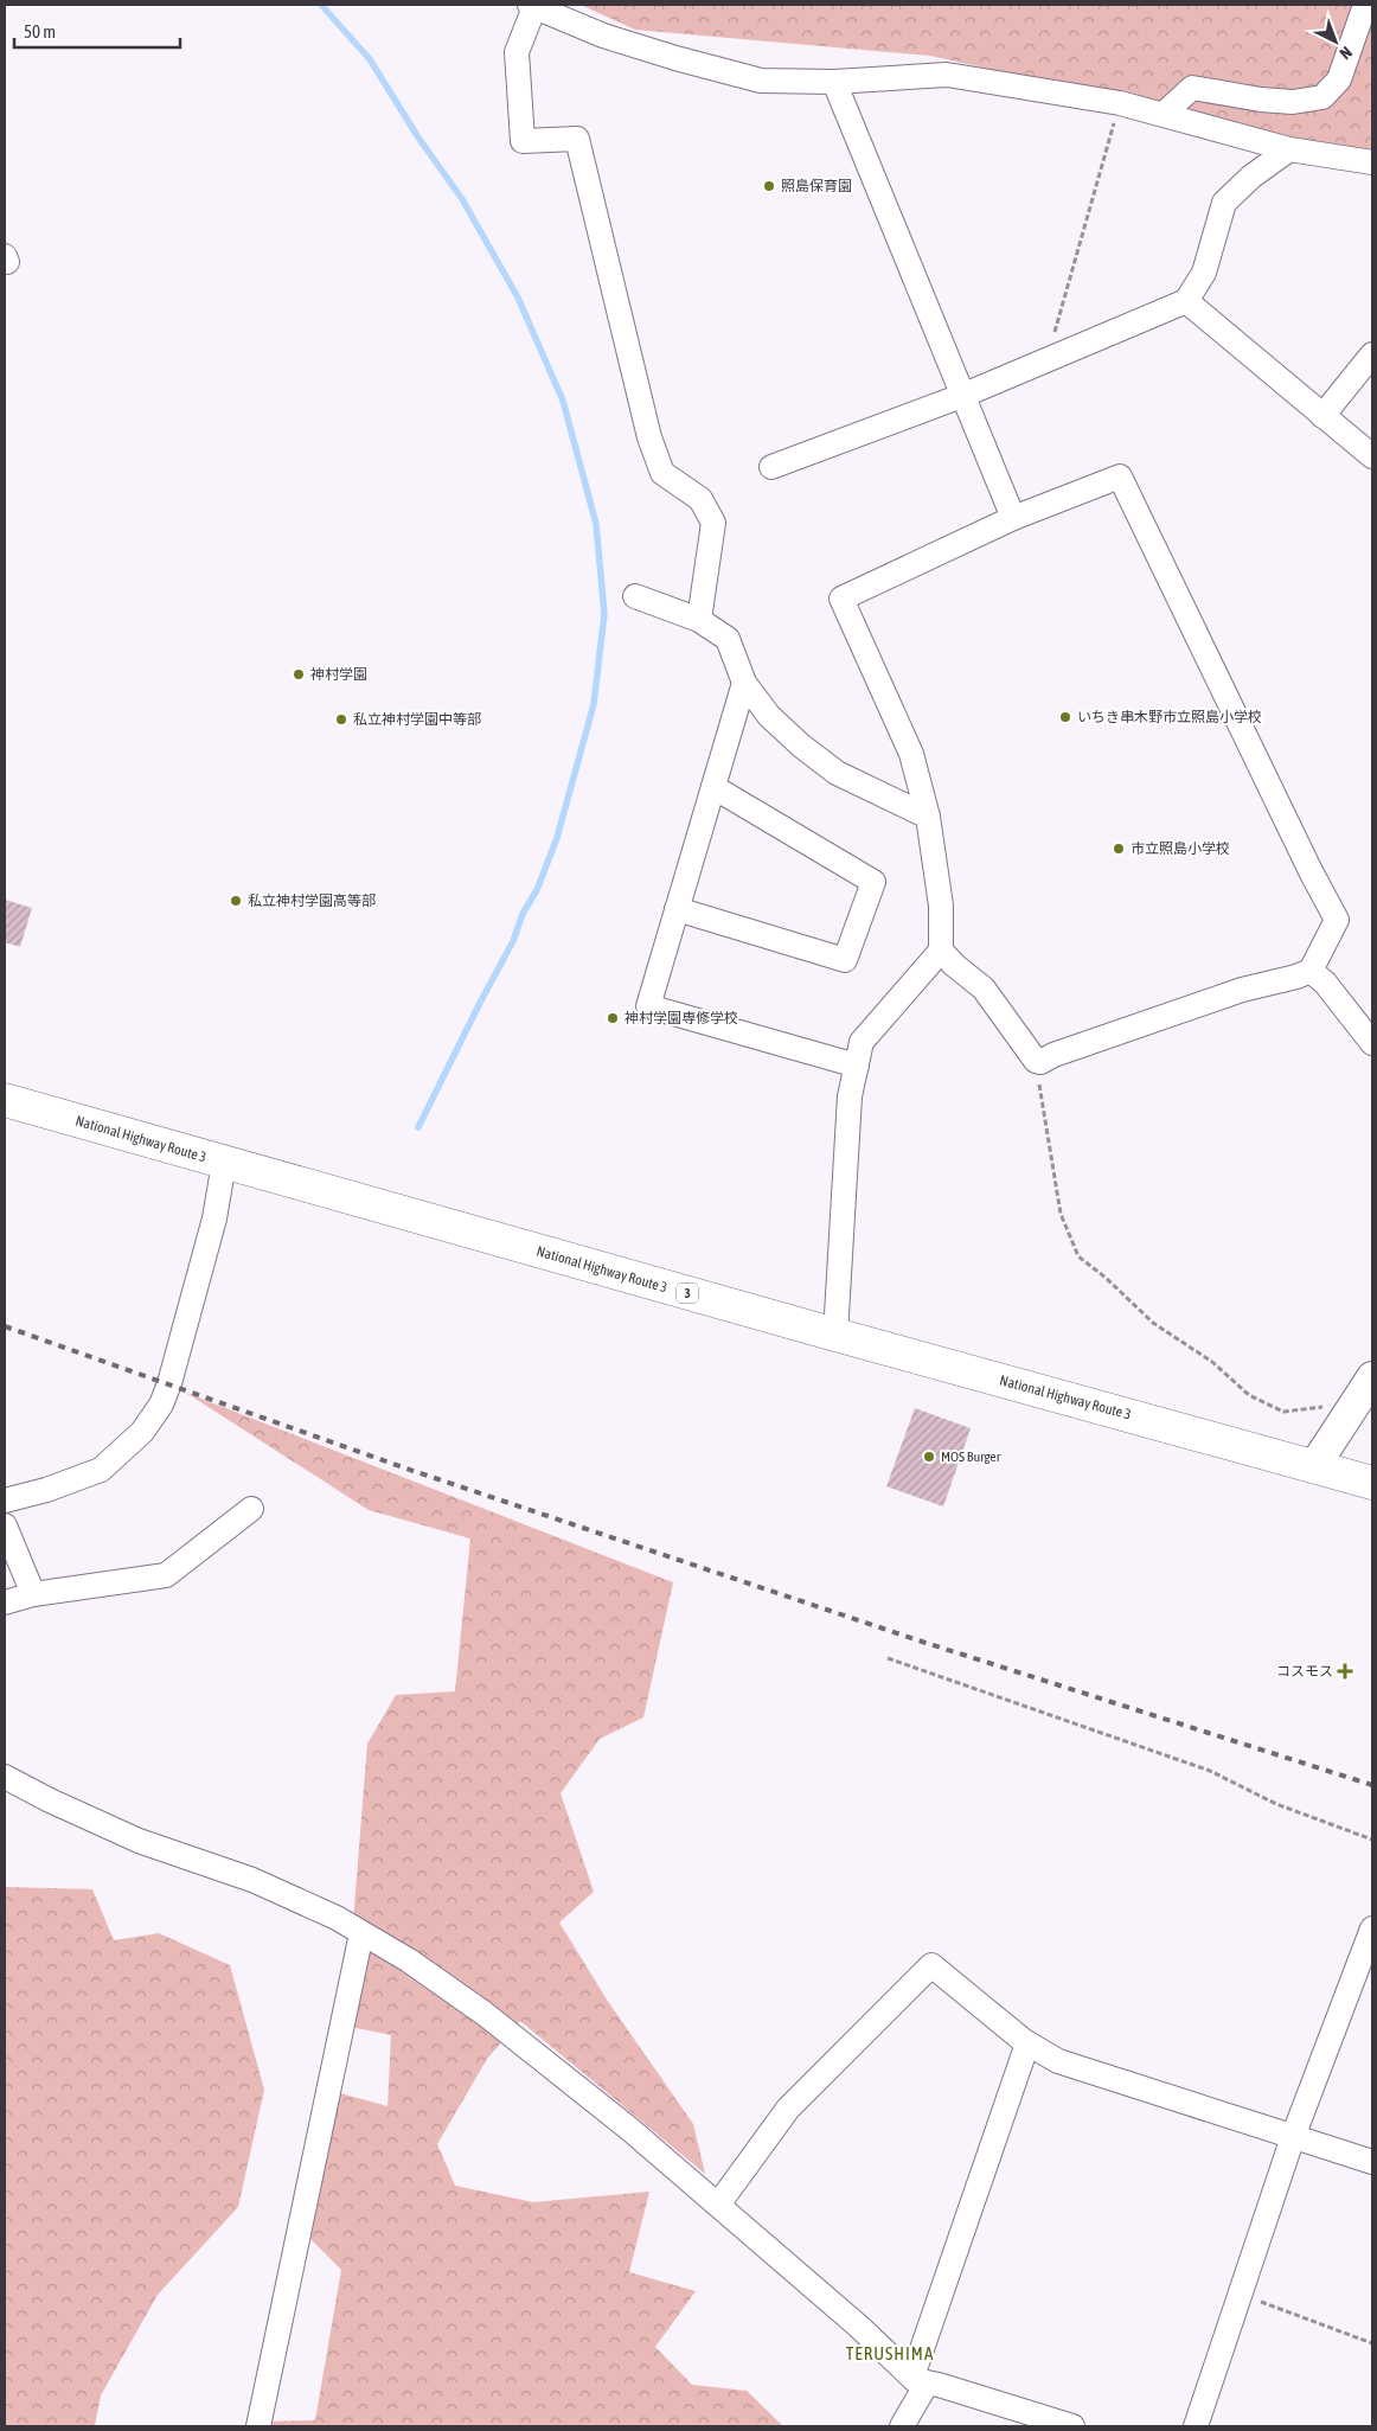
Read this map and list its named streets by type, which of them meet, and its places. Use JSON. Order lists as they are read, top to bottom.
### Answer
{
  "streets": {
    "highway": ["National Highway Route 3", "3"]
  },
  "districts": ["TERUSHIMA"],
  "places": {
    "other": [
      "照島保育園",
      "神村学園",
      "いちき串木野市立照島小学校",
      "私立神村学園中等部",
      "市立照島小学校",
      "私立神村学園高等部",
      "神村学園専修学校",
      "MOS Burger"
    ],
    "health": ["コスモス"]
  },
  "scale_bar": "50 m",
  "north": "bottom right"
}
